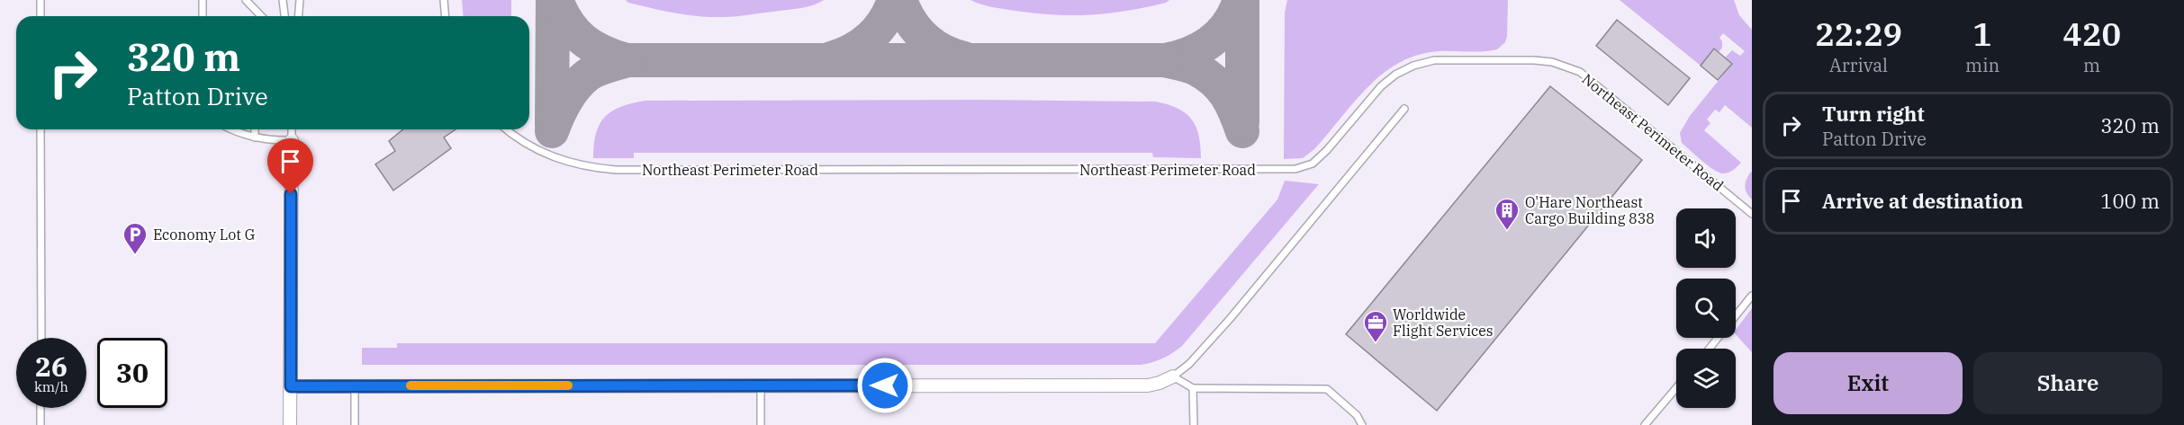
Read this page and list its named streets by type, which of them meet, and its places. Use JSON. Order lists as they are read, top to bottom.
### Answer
{
  "streets": {
    "lane": ["Northeast Perimeter Road"]
  },
  "places": {
    "building": ["O'Hare Northeast Cargo Building 838"],
    "parking": ["Economy Lot G"],
    "office": ["Worldwide Flight Services"]
  },
  "page": {
    "eta": [
      "22:29",
      "Arrival",
      "1",
      "min",
      "420",
      "m"
    ],
    "turn": ["320 m", "Patton Drive"],
    "list": [
      {
        "name": "Turn right",
        "note": "Patton Drive",
        "value": "320 m"
      },
      {
        "name": "Arrive at destination",
        "value": "100 m"
      }
    ],
    "speed": "26 km/h",
    "limit": "30",
    "buttons": ["Exit", "Share"]
  }
}
